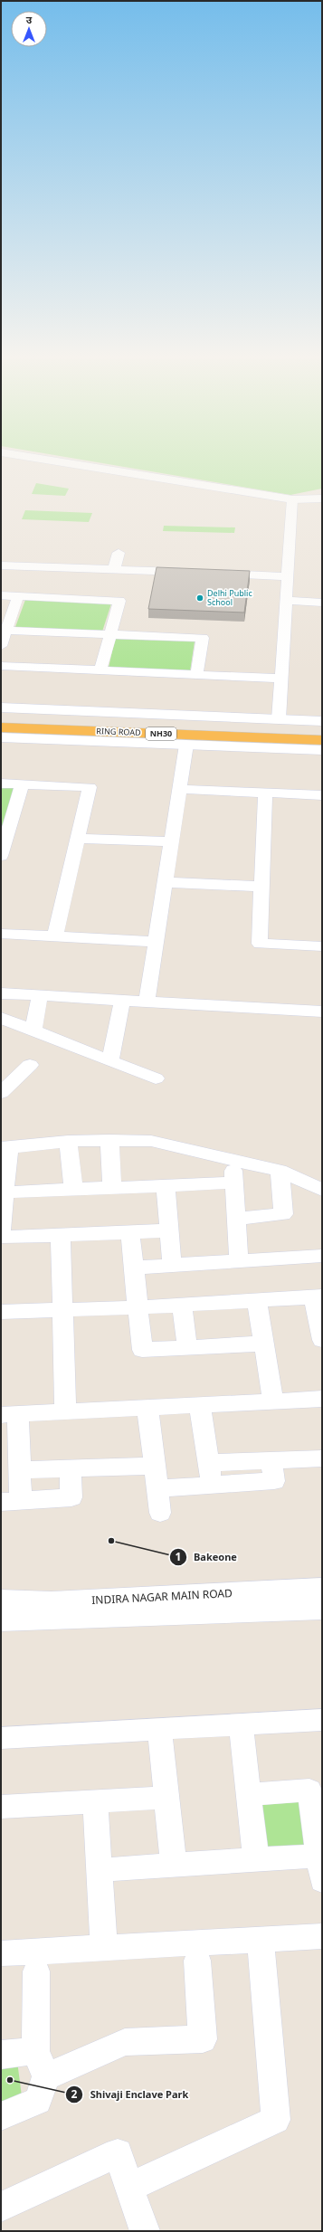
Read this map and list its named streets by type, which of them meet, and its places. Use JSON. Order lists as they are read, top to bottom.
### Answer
{
  "streets": {
    "highway": ["RING ROAD", "NH30"],
    "street": ["INDIRA NAGAR MAIN ROAD"]
  },
  "places": ["Delhi Public School", "Bakeone", "Shivaji Enclave Park"],
  "north": "top"
}
